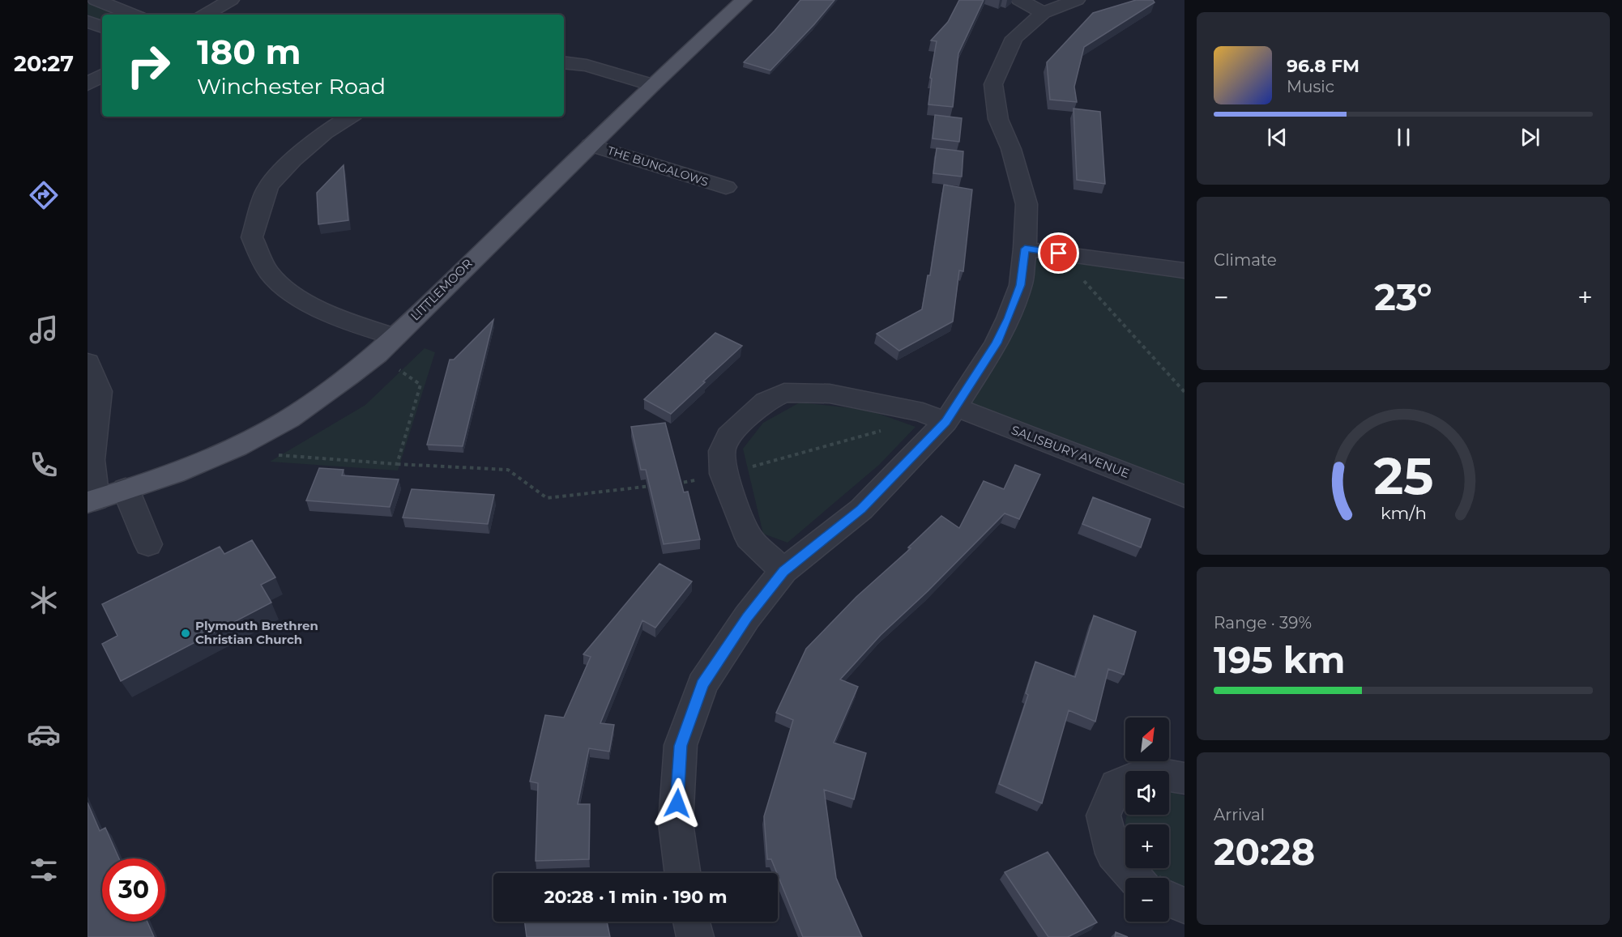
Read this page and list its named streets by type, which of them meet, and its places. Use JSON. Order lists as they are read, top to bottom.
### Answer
{
  "streets": {
    "main road": ["LITTLEMOOR"],
    "street": ["THE BUNGALOWS", "SALISBURY AVENUE"]
  },
  "crossings": [
    ["THE BUNGALOWS", "LITTLEMOOR"]
  ],
  "places": ["Plymouth Brethren Christian Church"],
  "north": "top right",
  "page": {
    "tabs": "20:27",
    "turn": ["180 m", "Winchester Road"],
    "song": ["96.8 FM", "Music"],
    "tile": [
      "Climate",
      ["Range · 39%", "195 km"],
      ["Arrival", "20:28"]
    ],
    "heat": ["−", "23°", "+"],
    "map_buttons": ["+", "−"],
    "limit": "30",
    "trip": "20:28 · 1 min · 190 m",
    "gauge": ["25", "km/h"]
  }
}
